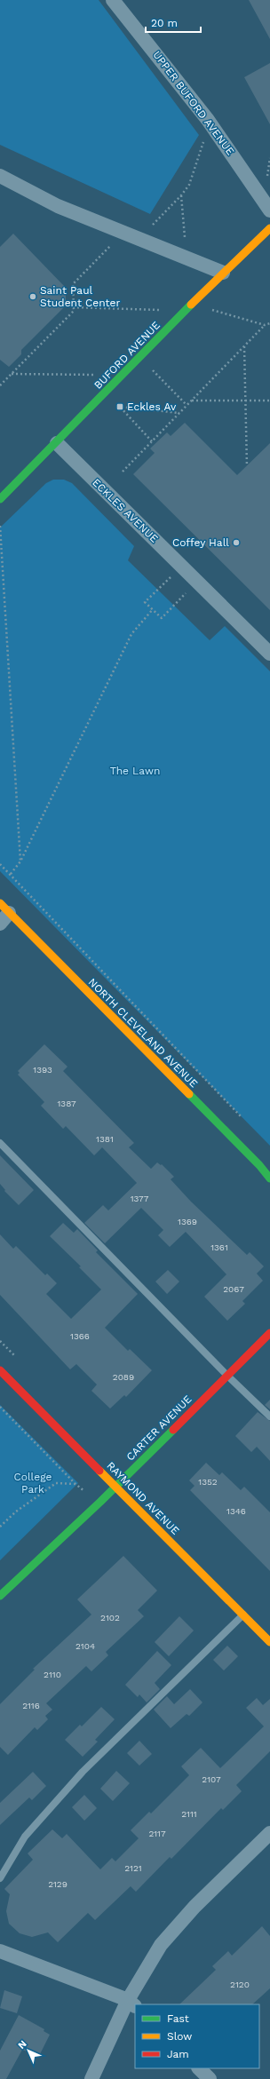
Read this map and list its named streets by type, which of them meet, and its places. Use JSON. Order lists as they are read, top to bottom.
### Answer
{
  "streets": {
    "street": [
      "UPPER BUFORD AVENUE",
      "BUFORD AVENUE",
      "ECKLES AVENUE",
      "NORTH CLEVELAND AVENUE",
      "CARTER AVENUE",
      "RAYMOND AVENUE"
    ]
  },
  "crossings": [
    ["BUFORD AVENUE", "ECKLES AVENUE"],
    ["CARTER AVENUE", "RAYMOND AVENUE"]
  ],
  "parks": ["The Lawn", "College Park"],
  "places": {
    "other": ["Saint Paul Student Center", "Coffey Hall"],
    "transit": ["Eckles Av"]
  },
  "house_numbers": [
    "1393",
    "1387",
    "1381",
    "1377",
    "1369",
    "1361",
    "2067",
    "1366",
    "2089",
    "1352",
    "1346",
    "2102",
    "2104",
    "2110",
    "2116",
    "2107",
    "2111",
    "2117",
    "2121",
    "2129",
    "2120"
  ],
  "legend": ["Fast", "Slow", "Jam"],
  "scale_bar": "20 m",
  "north": "top left"
}
